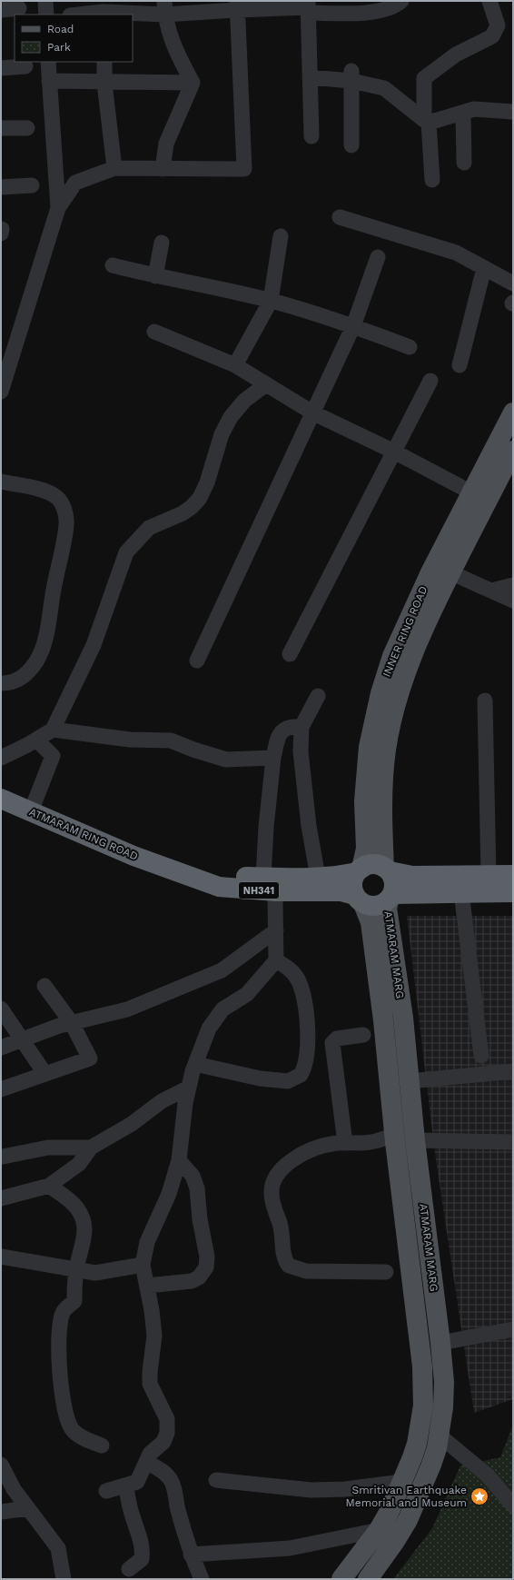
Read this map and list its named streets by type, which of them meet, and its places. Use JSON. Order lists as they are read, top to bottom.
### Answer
{
  "streets": {
    "highway": ["ATMARAM RING ROAD", "NH341"],
    "main road": ["INNER RING ROAD", "ATMARAM MARG"]
  },
  "crossings": [
    ["INNER RING ROAD", "ATMARAM RING ROAD"],
    ["INNER RING ROAD", "NH341"],
    ["INNER RING ROAD", "ATMARAM MARG"],
    ["ATMARAM RING ROAD", "NH341"],
    ["ATMARAM RING ROAD", "ATMARAM MARG"],
    ["NH341", "ATMARAM MARG"]
  ],
  "places": {
    "place": ["Smritivan Earthquake Memorial and Museum"]
  },
  "legend": ["Road", "Park"]
}
